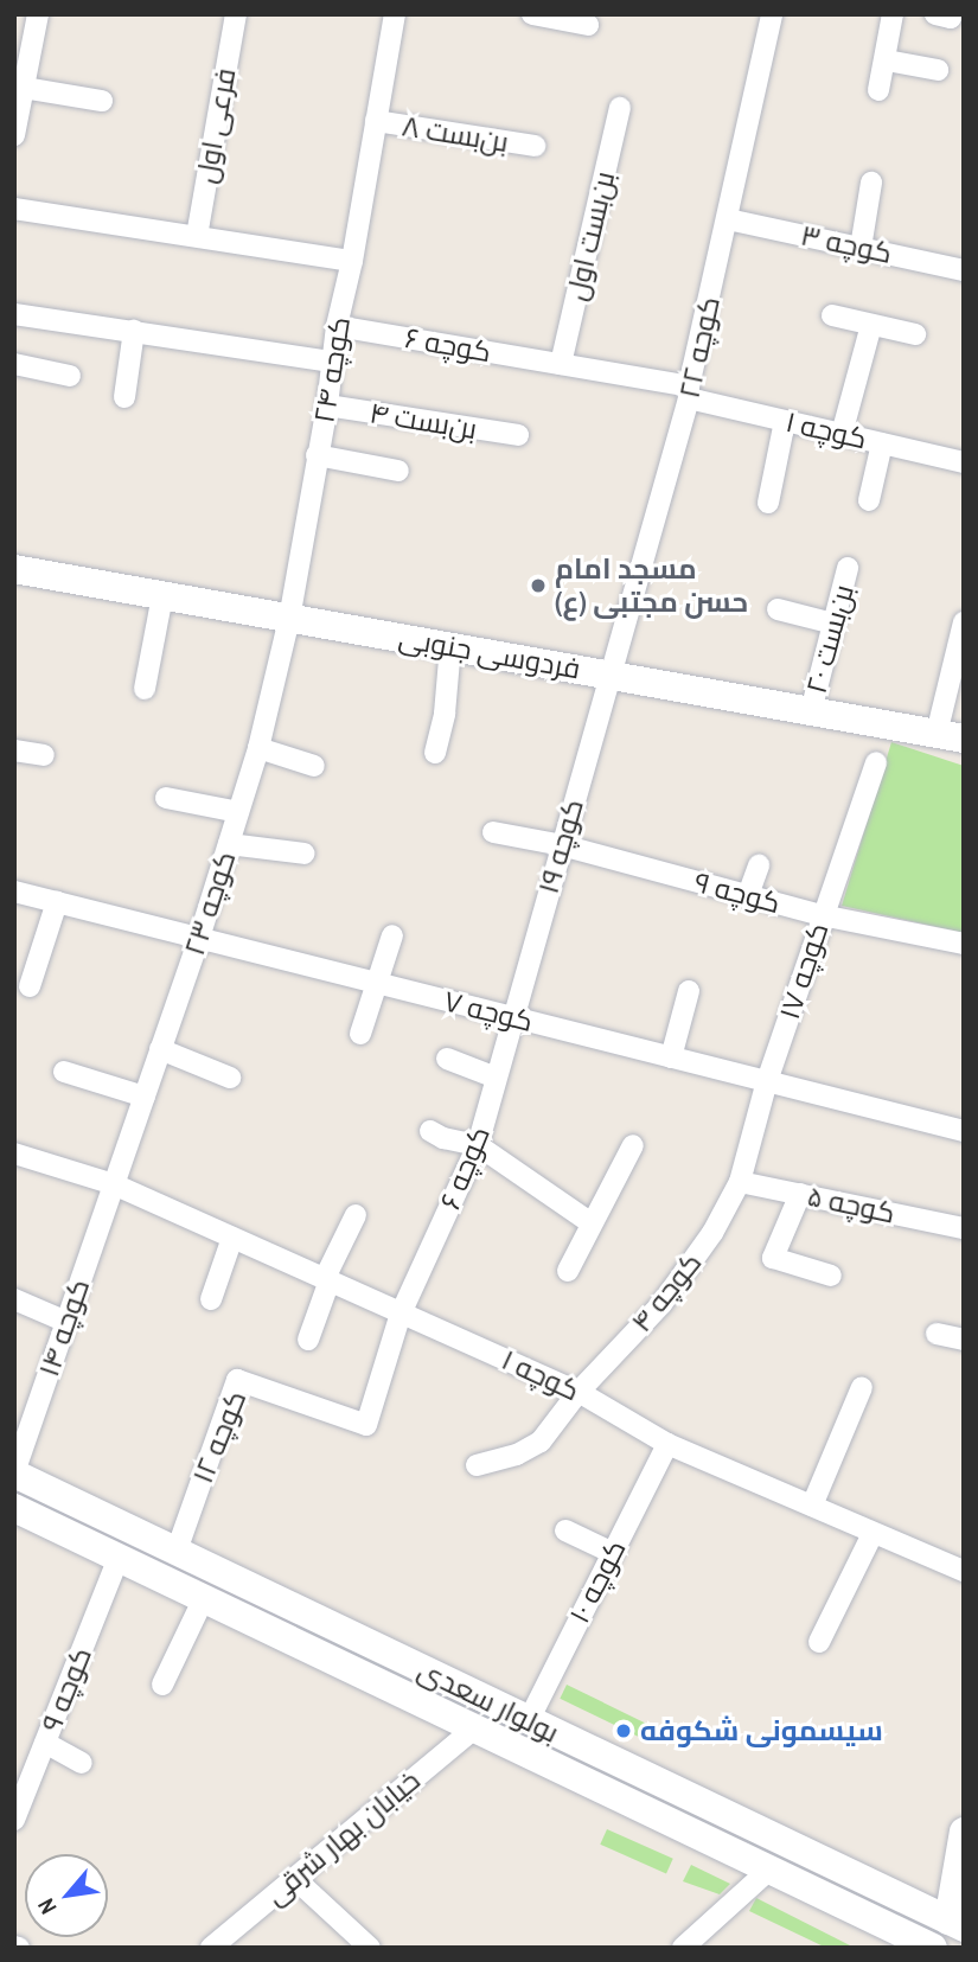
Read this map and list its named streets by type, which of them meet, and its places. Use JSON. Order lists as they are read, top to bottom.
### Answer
{
  "streets": {
    "main road": ["فردوسی جنوبی", "بولوار سعدی"],
    "street": [
      "فرعی اول",
      "بن‌بست ۸",
      "بن‌بست اول",
      "کوچه ۳",
      "کوچه ۶",
      "کوچه ۲۲",
      "کوچه ۲۴",
      "بن‌بست ۴",
      "کوچه ۱",
      "بن‌بست ۲۰",
      "کوچه ۱۹",
      "کوچه ۹",
      "کوچه ۲۳",
      "کوچه ۱۷",
      "کوچه ۷",
      "کوچه ۵",
      "کوچه ۴",
      "کوچه ۱۴",
      "کوچه ۱۲",
      "کوچه ۱۰",
      "خیابان بهار شرقی"
    ]
  },
  "crossings": [
    ["بن‌بست ۸", "کوچه ۲۴"],
    ["بن‌بست اول", "کوچه ۶"],
    ["کوچه ۳", "کوچه ۲۲"],
    ["کوچه ۶", "کوچه ۲۴"],
    ["کوچه ۶", "کوچه ۱"],
    ["کوچه ۶", "کوچه ۱۹"],
    ["کوچه ۶", "کوچه ۷"],
    ["کوچه ۶", "کوچه ۱۲"],
    ["کوچه ۲۲", "کوچه ۱"],
    ["کوچه ۲۲", "فردوسی جنوبی"],
    ["کوچه ۲۲", "کوچه ۱۹"],
    ["کوچه ۲۴", "بن‌بست ۴"],
    ["کوچه ۲۴", "فردوسی جنوبی"],
    ["کوچه ۲۴", "کوچه ۲۳"],
    ["کوچه ۱", "کوچه ۲۳"],
    ["کوچه ۱", "کوچه ۴"],
    ["کوچه ۱", "کوچه ۱۴"],
    ["کوچه ۱", "کوچه ۱۲"],
    ["کوچه ۱", "کوچه ۱۰"],
    ["بن‌بست ۲۰", "فردوسی جنوبی"],
    ["فردوسی جنوبی", "کوچه ۱۹"],
    ["فردوسی جنوبی", "کوچه ۲۳"],
    ["کوچه ۱۹", "کوچه ۹"],
    ["کوچه ۱۹", "کوچه ۷"],
    ["کوچه ۹", "کوچه ۱۷"],
    ["کوچه ۹", "بولوار سعدی"],
    ["کوچه ۲۳", "کوچه ۷"],
    ["کوچه ۲۳", "کوچه ۱۴"],
    ["کوچه ۱۷", "کوچه ۷"],
    ["کوچه ۱۷", "کوچه ۵"],
    ["کوچه ۱۷", "کوچه ۴"],
    ["کوچه ۵", "کوچه ۴"],
    ["کوچه ۱۴", "بولوار سعدی"],
    ["کوچه ۱۲", "بولوار سعدی"],
    ["کوچه ۱۰", "بولوار سعدی"],
    ["بولوار سعدی", "خیابان بهار شرقی"]
  ],
  "places": ["مسجد امام حسن مجتبی (ع)", "سیسمونی شکوفه"],
  "north": "bottom left"
}
